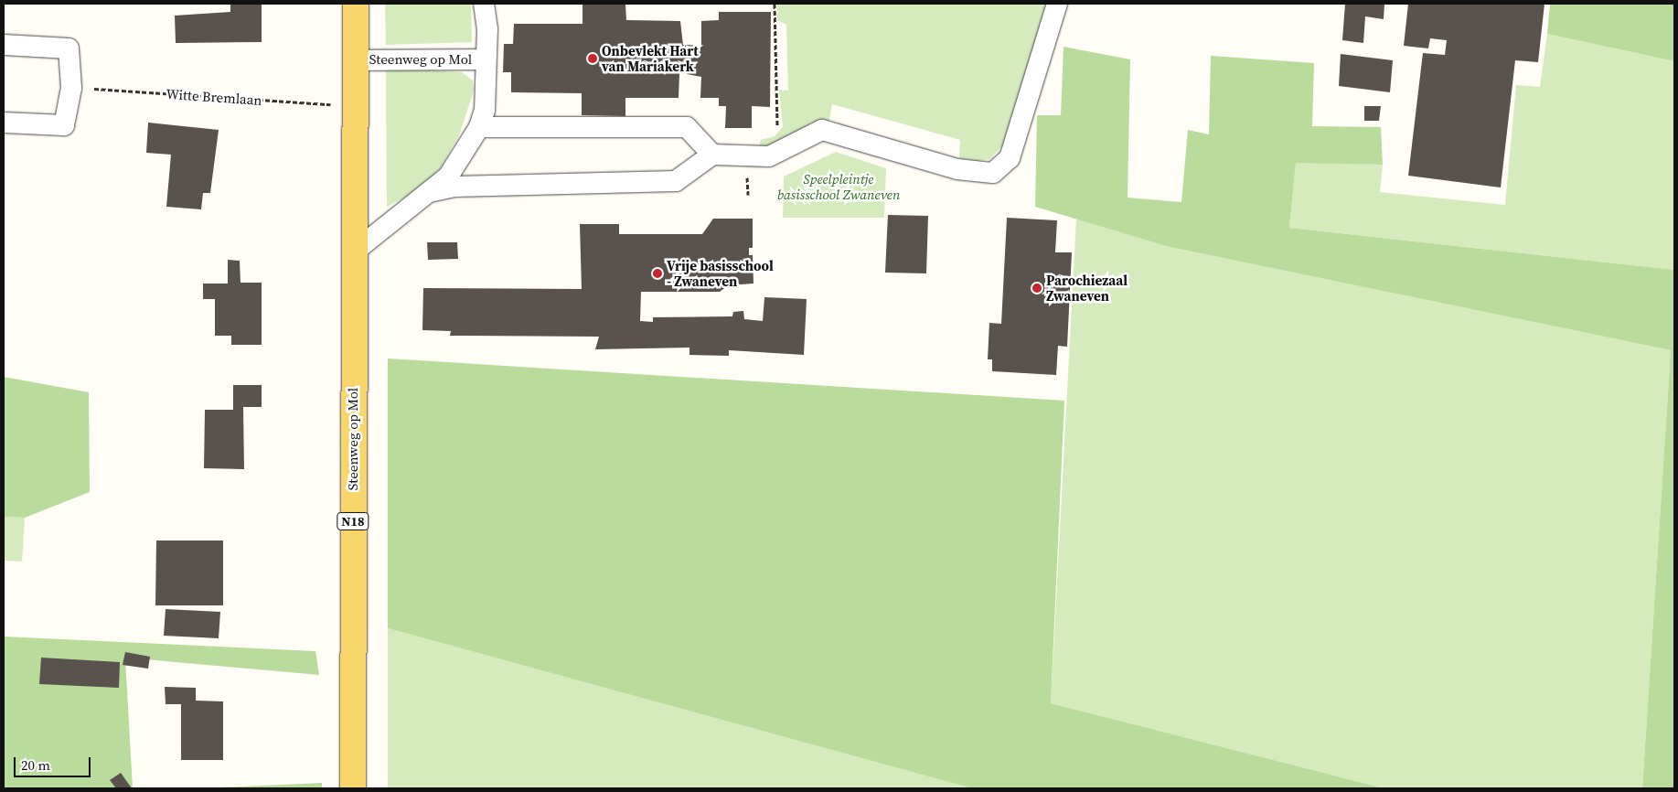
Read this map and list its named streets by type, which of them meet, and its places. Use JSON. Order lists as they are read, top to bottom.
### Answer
{
  "streets": {
    "main road": ["Steenweg op Mol", "N18"],
    "path": ["Witte Bremlaan"]
  },
  "crossings": [
    ["Steenweg op Mol", "Witte Bremlaan"]
  ],
  "parks": ["Speelpleintje basisschool Zwaneven"],
  "places": ["Onbevlekt Hart van Mariakerk", "Vrije basisschool - Zwaneven", "Parochiezaal Zwaneven"],
  "scale_bar": "20 m"
}
